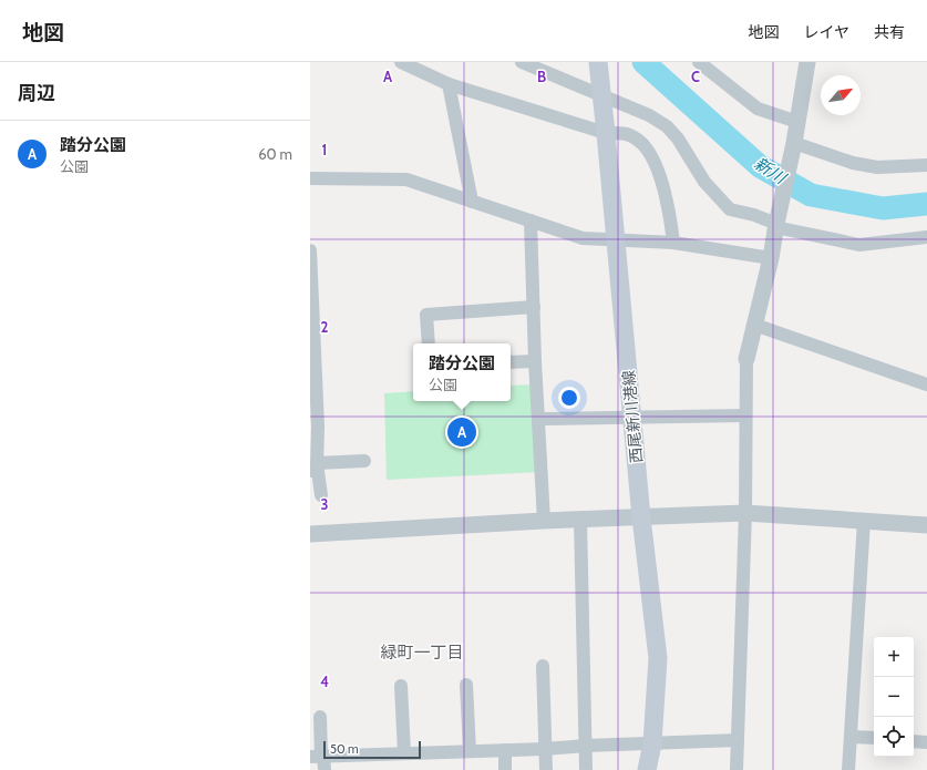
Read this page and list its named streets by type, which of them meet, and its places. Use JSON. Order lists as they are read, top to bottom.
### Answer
{
  "streets": {
    "main road": ["西尾新川港線"]
  },
  "districts": ["緑町一丁目"],
  "water": ["新川"],
  "scale_bar": "50 m",
  "north": "top right",
  "page": {
    "header": "地図",
    "nav": ["地図", "レイヤ", "共有"],
    "heading": "周辺",
    "list": [
      {
        "mark": "A",
        "name": "踏分公園",
        "note": "公園",
        "value": "60 m"
      }
    ],
    "popup": ["踏分公園", "公園"],
    "pins": "A",
    "map_buttons": ["+", "−"],
    "scale": "50 m"
  },
  "grid": {
    "columns": ["A", "B", "C"],
    "rows": [
      "1",
      "2",
      "3",
      "4"
    ]
  }
}
